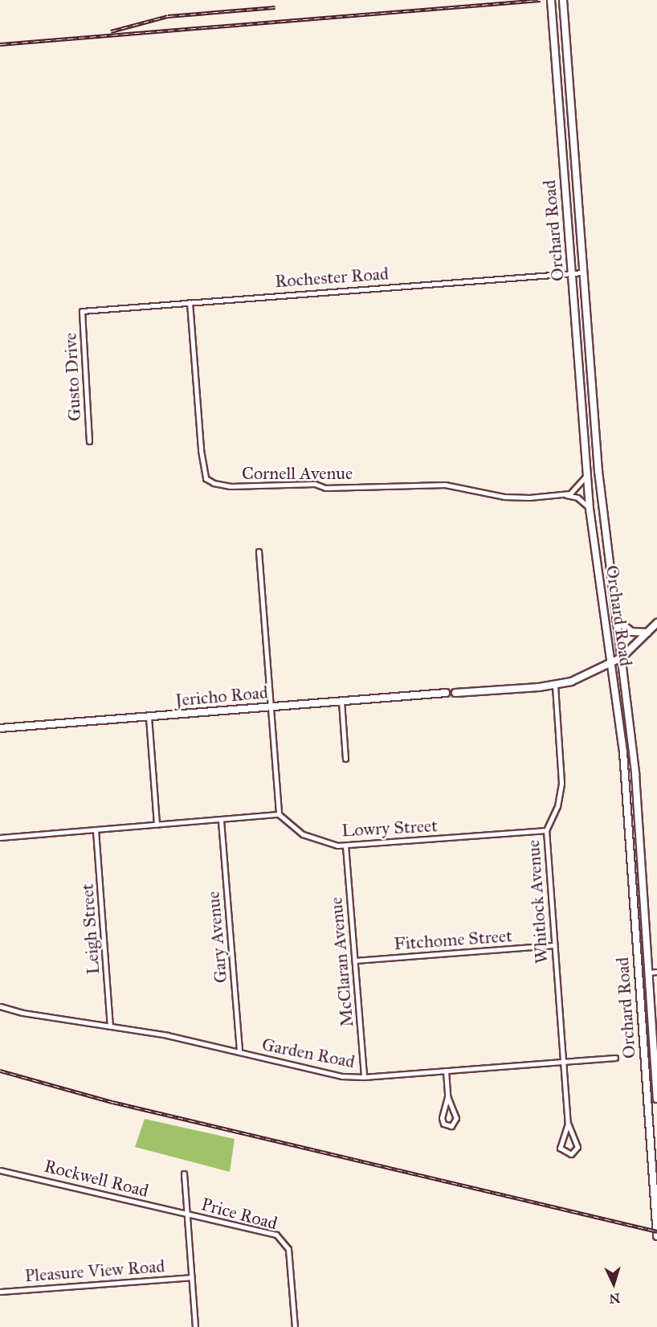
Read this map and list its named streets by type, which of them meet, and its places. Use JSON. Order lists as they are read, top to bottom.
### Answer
{
  "streets": {
    "main road": ["Orchard Road", "Jericho Road"],
    "street": [
      "Rochester Road",
      "Gusto Drive",
      "Cornell Avenue",
      "Lowry Street",
      "Whitlock Avenue",
      "Leigh Street",
      "Gary Avenue",
      "Fitchome Street",
      "McClaran Avenue",
      "Garden Road",
      "Rockwell Road",
      "Price Road",
      "Pleasure View Road"
    ]
  },
  "crossings": [
    ["Orchard Road", "Rochester Road"],
    ["Orchard Road", "Cornell Avenue"],
    ["Rochester Road", "Gusto Drive"],
    ["Rochester Road", "Cornell Avenue"],
    ["Lowry Street", "Whitlock Avenue"],
    ["Lowry Street", "McClaran Avenue"],
    ["Whitlock Avenue", "Fitchome Street"],
    ["Whitlock Avenue", "Garden Road"],
    ["Leigh Street", "Garden Road"],
    ["Gary Avenue", "Garden Road"],
    ["Fitchome Street", "McClaran Avenue"],
    ["McClaran Avenue", "Garden Road"],
    ["Rockwell Road", "Price Road"]
  ],
  "north": "bottom"
}
